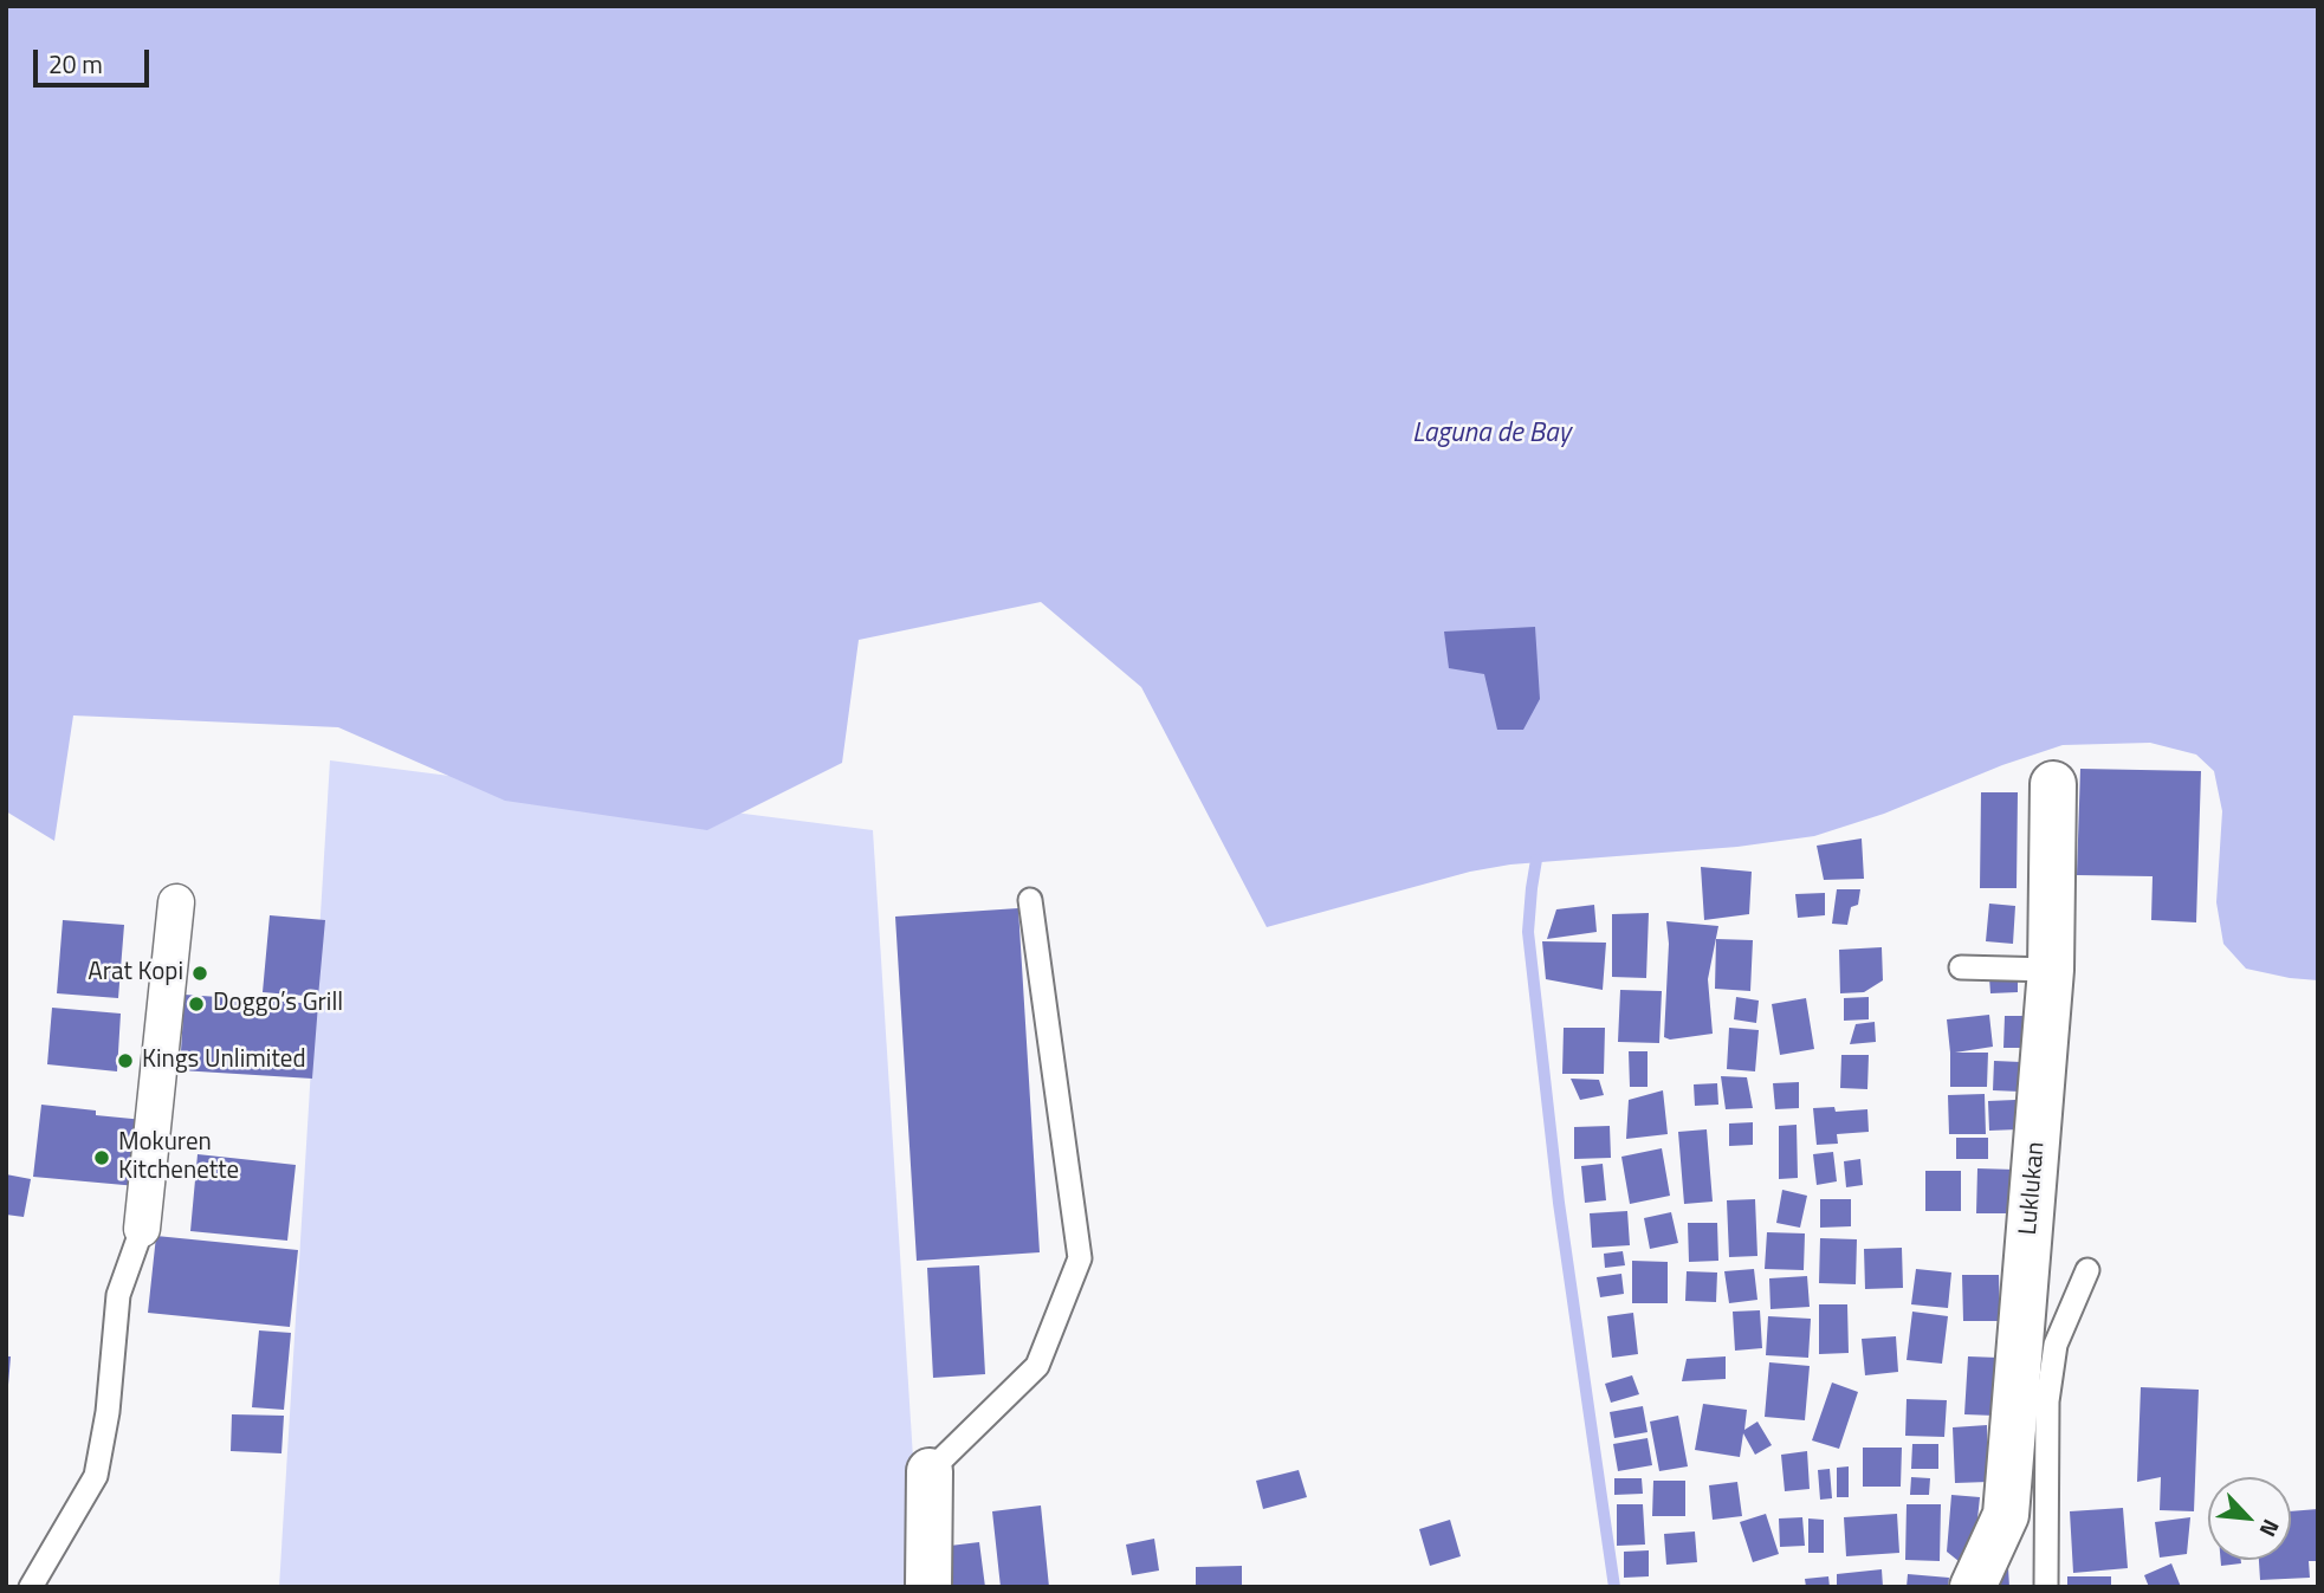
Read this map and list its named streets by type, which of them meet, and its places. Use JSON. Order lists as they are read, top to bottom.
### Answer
{
  "streets": {
    "street": ["Luklukan"]
  },
  "water": ["Laguna de Bay"],
  "places": [
    "Arat Kopi",
    "Doggo’s Grill",
    "Kings Unlimited",
    "Mokuren Kitchenette"
  ],
  "scale_bar": "20 m",
  "north": "bottom right"
}
